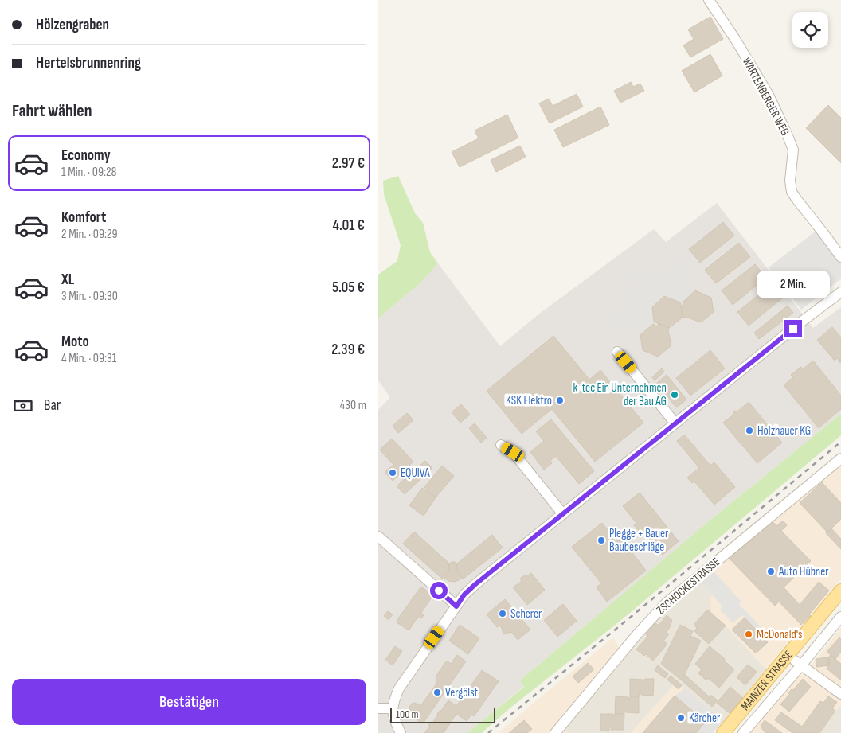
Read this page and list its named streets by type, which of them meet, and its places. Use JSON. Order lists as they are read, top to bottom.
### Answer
{
  "streets": {
    "main road": ["MAINZER STRASSE"],
    "street": ["WARTENBERGER WEG", "ZSCHOCKESTRASSE"]
  },
  "places": [
    "k-tec Ein Unternehmen der Bau AG",
    "KSK Elektro",
    "Holzhauer KG",
    "EQUIVA",
    "Plegge + Bauer Baubeschläge",
    "Auto Hübner",
    "Scherer",
    "McDonald's",
    "Vergölst",
    "Kärcher"
  ],
  "scale_bar": "100 m",
  "page": {
    "banner": ["Hölzengraben", "Hertelsbrunnenring"],
    "heading": "Fahrt wählen",
    "list": [
      {
        "name": "Economy",
        "note": "1 Min. · 09:28",
        "value": "2.97 €"
      },
      {
        "name": "Komfort",
        "note": "2 Min. · 09:29",
        "value": "4.01 €"
      },
      {
        "name": "XL",
        "note": "3 Min. · 09:30",
        "value": "5.05 €"
      },
      {
        "name": "Moto",
        "note": "4 Min. · 09:31",
        "value": "2.39 €"
      }
    ],
    "bubble": "2 Min.",
    "pay": ["Bar", "430 m"],
    "buttons": "Bestätigen",
    "scale": "100 m"
  }
}
